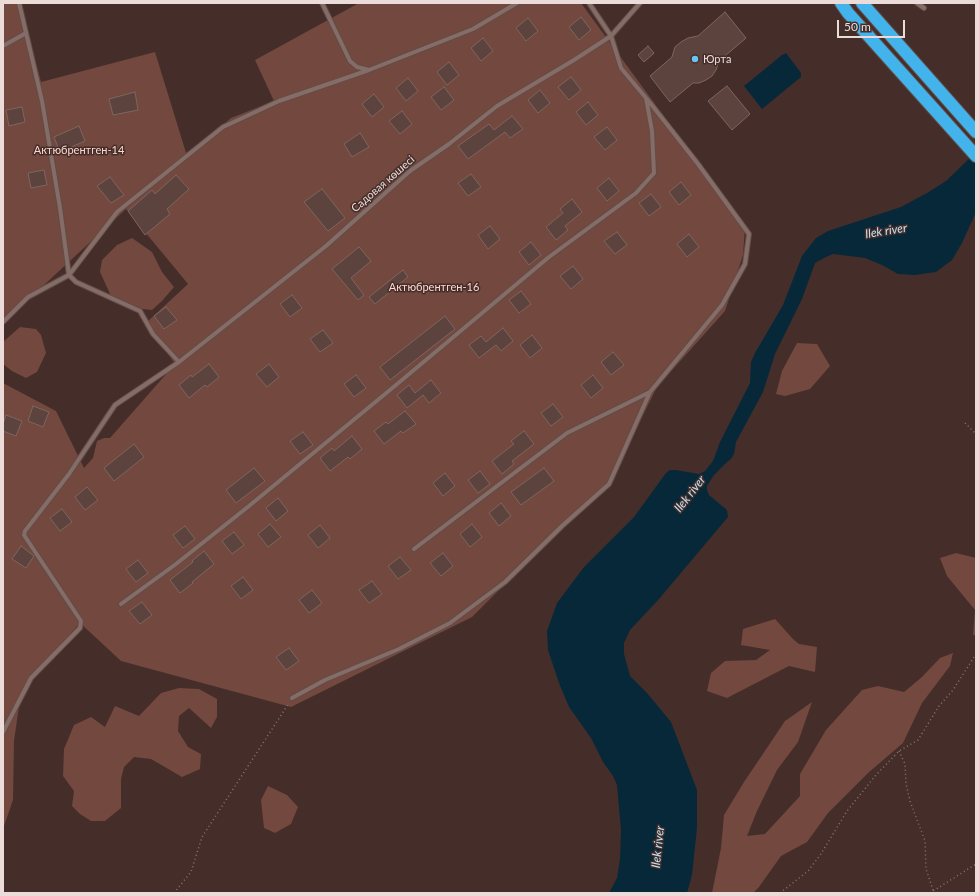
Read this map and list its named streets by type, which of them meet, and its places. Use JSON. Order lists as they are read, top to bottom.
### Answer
{
  "streets": {
    "lane": ["Садовая көшесі"]
  },
  "water": ["Ilek river"],
  "parks": ["Актюбрентген-14", "Актюбрентген-16"],
  "places": ["Юрта"],
  "scale_bar": "50 m"
}
